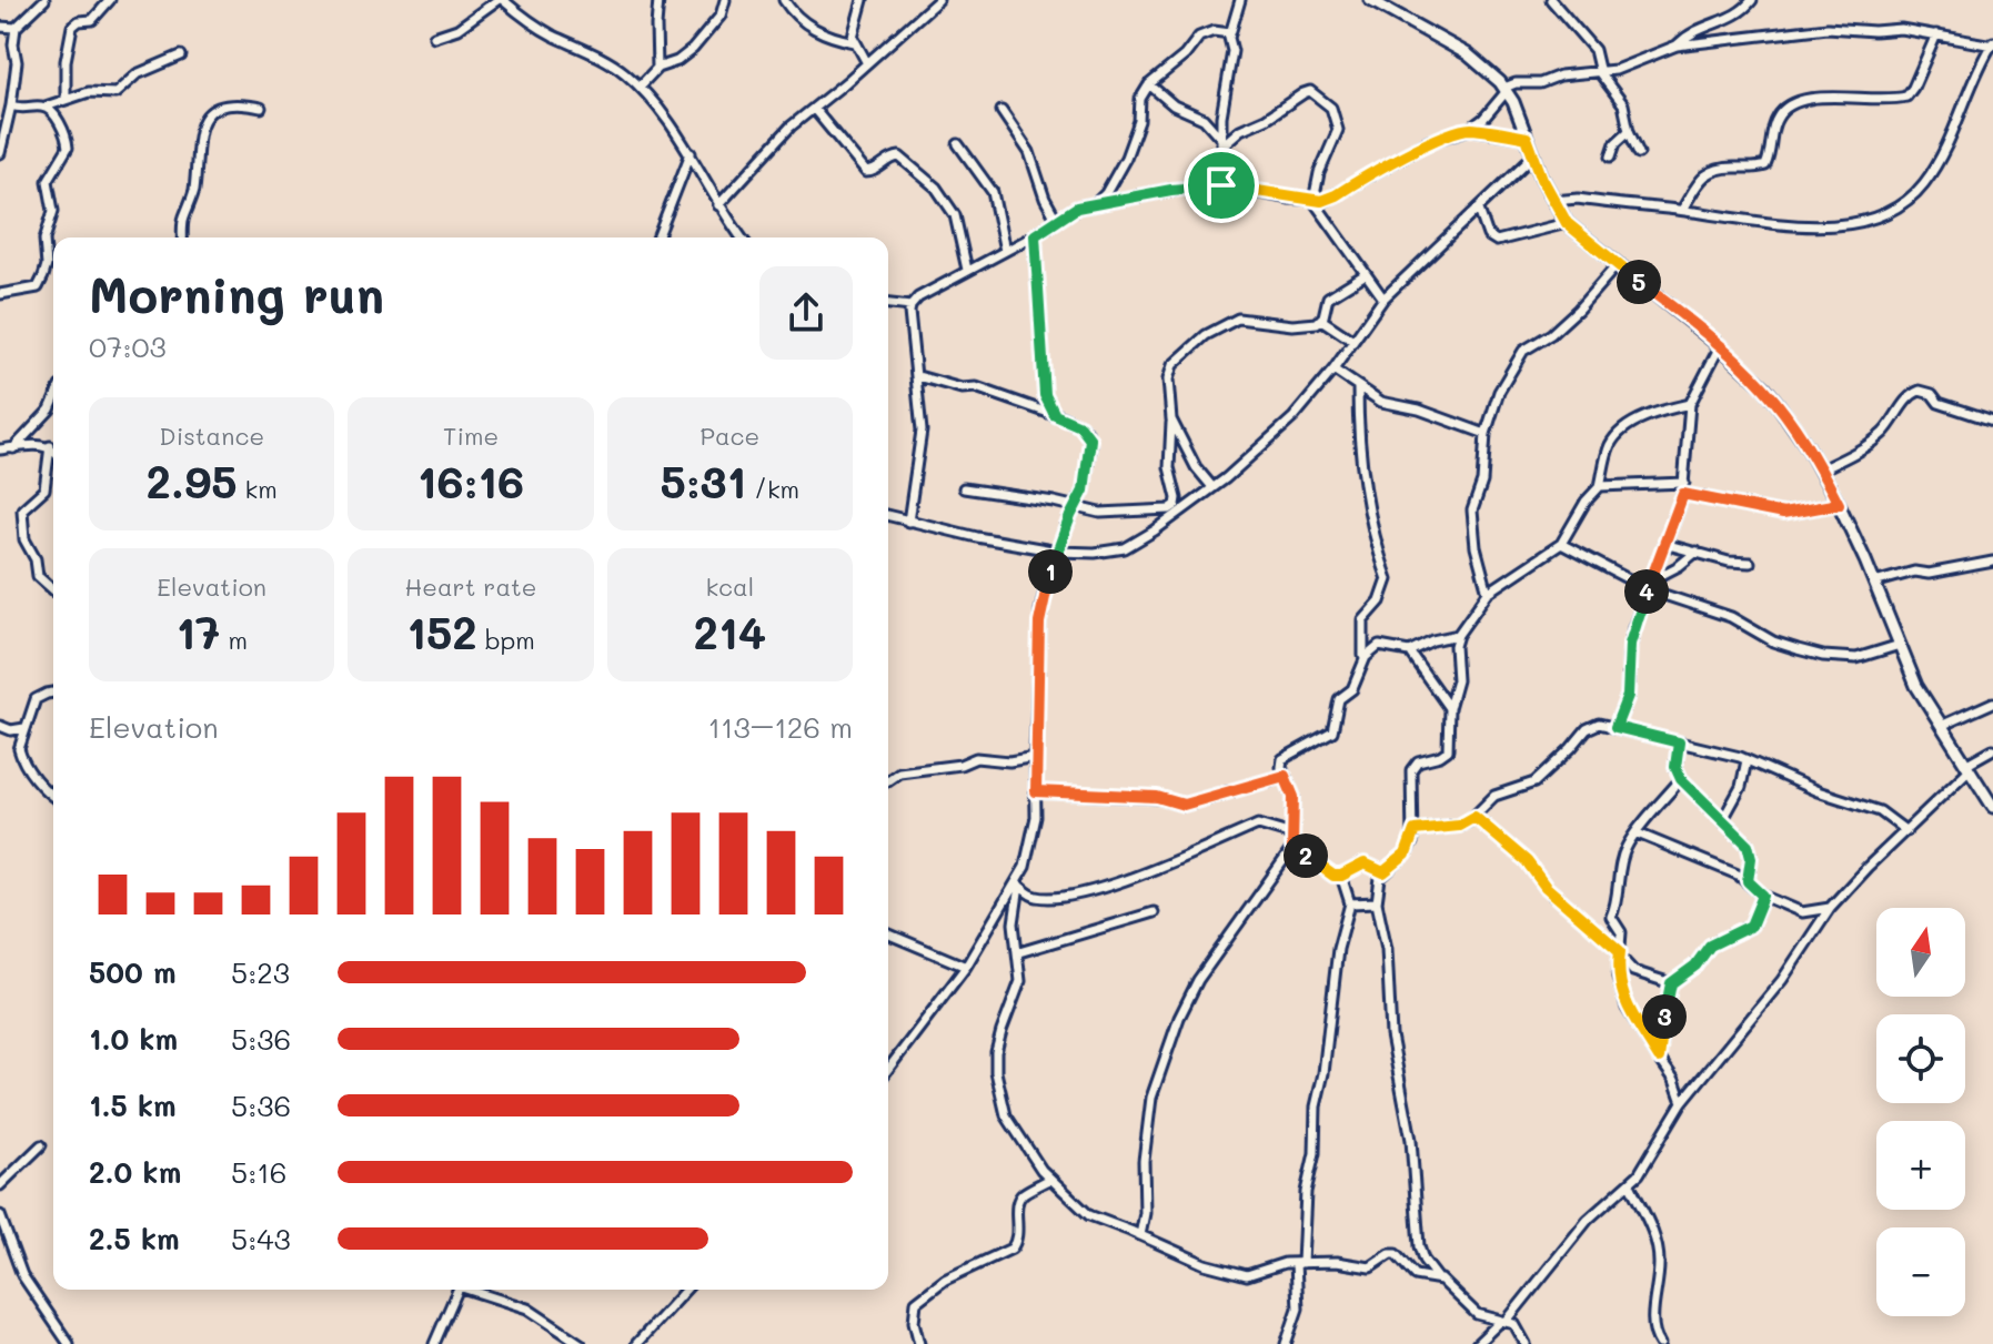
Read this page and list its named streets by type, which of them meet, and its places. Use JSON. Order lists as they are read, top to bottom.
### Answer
{
  "north": "top",
  "page": {
    "heading": ["Morning run", "07:03"],
    "pins": [
      "5",
      "1",
      "4",
      "2",
      "3"
    ],
    "stats": [
      ["Distance", "2.95 km"],
      ["Time", "16:16"],
      ["Pace", "5:31 /km"],
      ["Elevation", "17 m"],
      ["Heart rate", "152 bpm"],
      ["kcal", "214"]
    ],
    "chart": ["Elevation", "113–126 m"],
    "map_buttons": ["+", "−"],
    "list": [
      {
        "name": "500 m",
        "note": "5:23"
      },
      {
        "name": "1.0 km",
        "note": "5:36"
      },
      {
        "name": "1.5 km",
        "note": "5:36"
      },
      {
        "name": "2.0 km",
        "note": "5:16"
      },
      {
        "name": "2.5 km",
        "note": "5:43"
      }
    ]
  }
}
